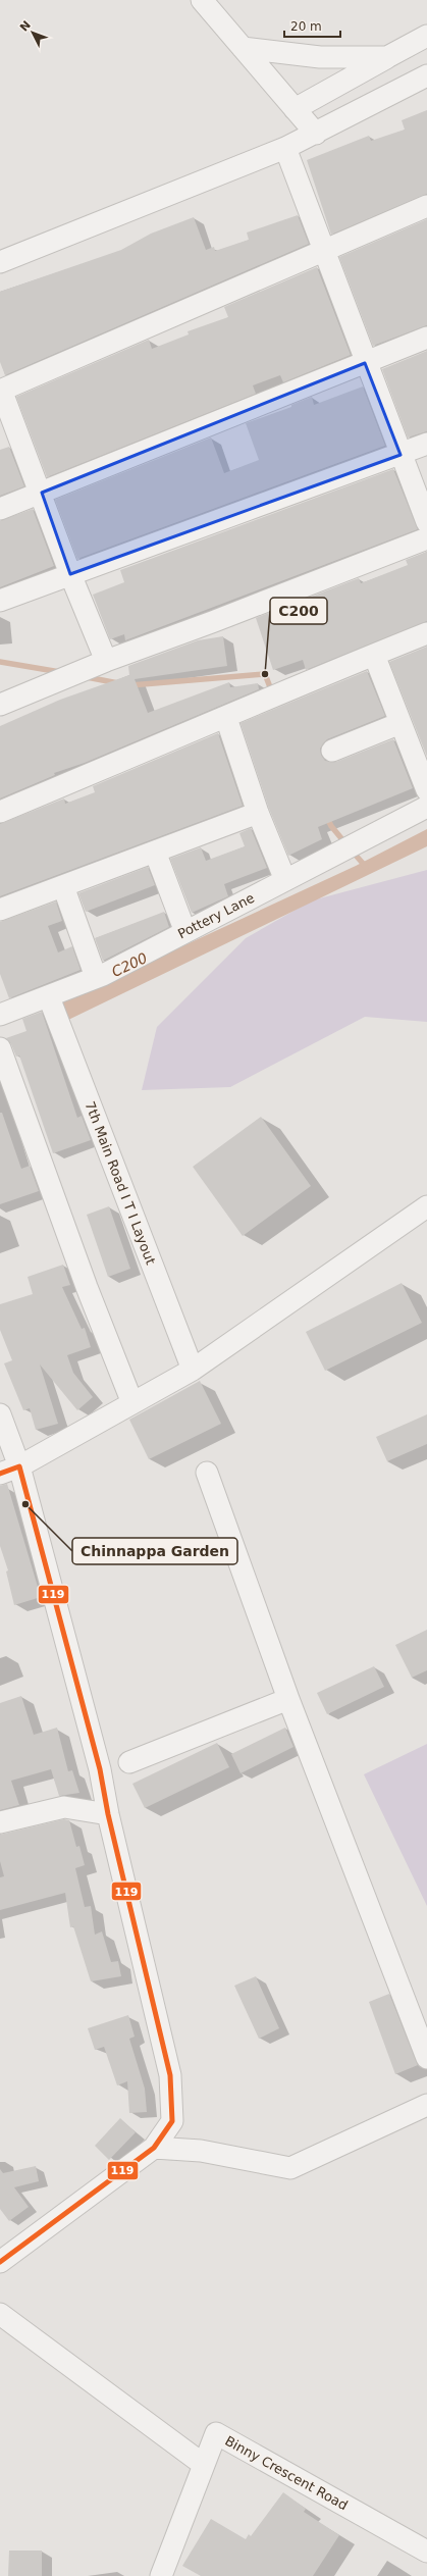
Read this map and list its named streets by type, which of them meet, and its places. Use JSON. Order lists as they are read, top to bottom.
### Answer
{
  "streets": {
    "street": ["Pottery Lane", "7th Main Road I T I Layout", "Binny Crescent Road"]
  },
  "crossings": [
    ["Pottery Lane", "7th Main Road I T I Layout"]
  ],
  "water": ["C200"],
  "places": ["C200", "Chinnappa Garden"],
  "lines": ["transit line 119"],
  "scale_bar": "20 m",
  "north": "top left"
}
